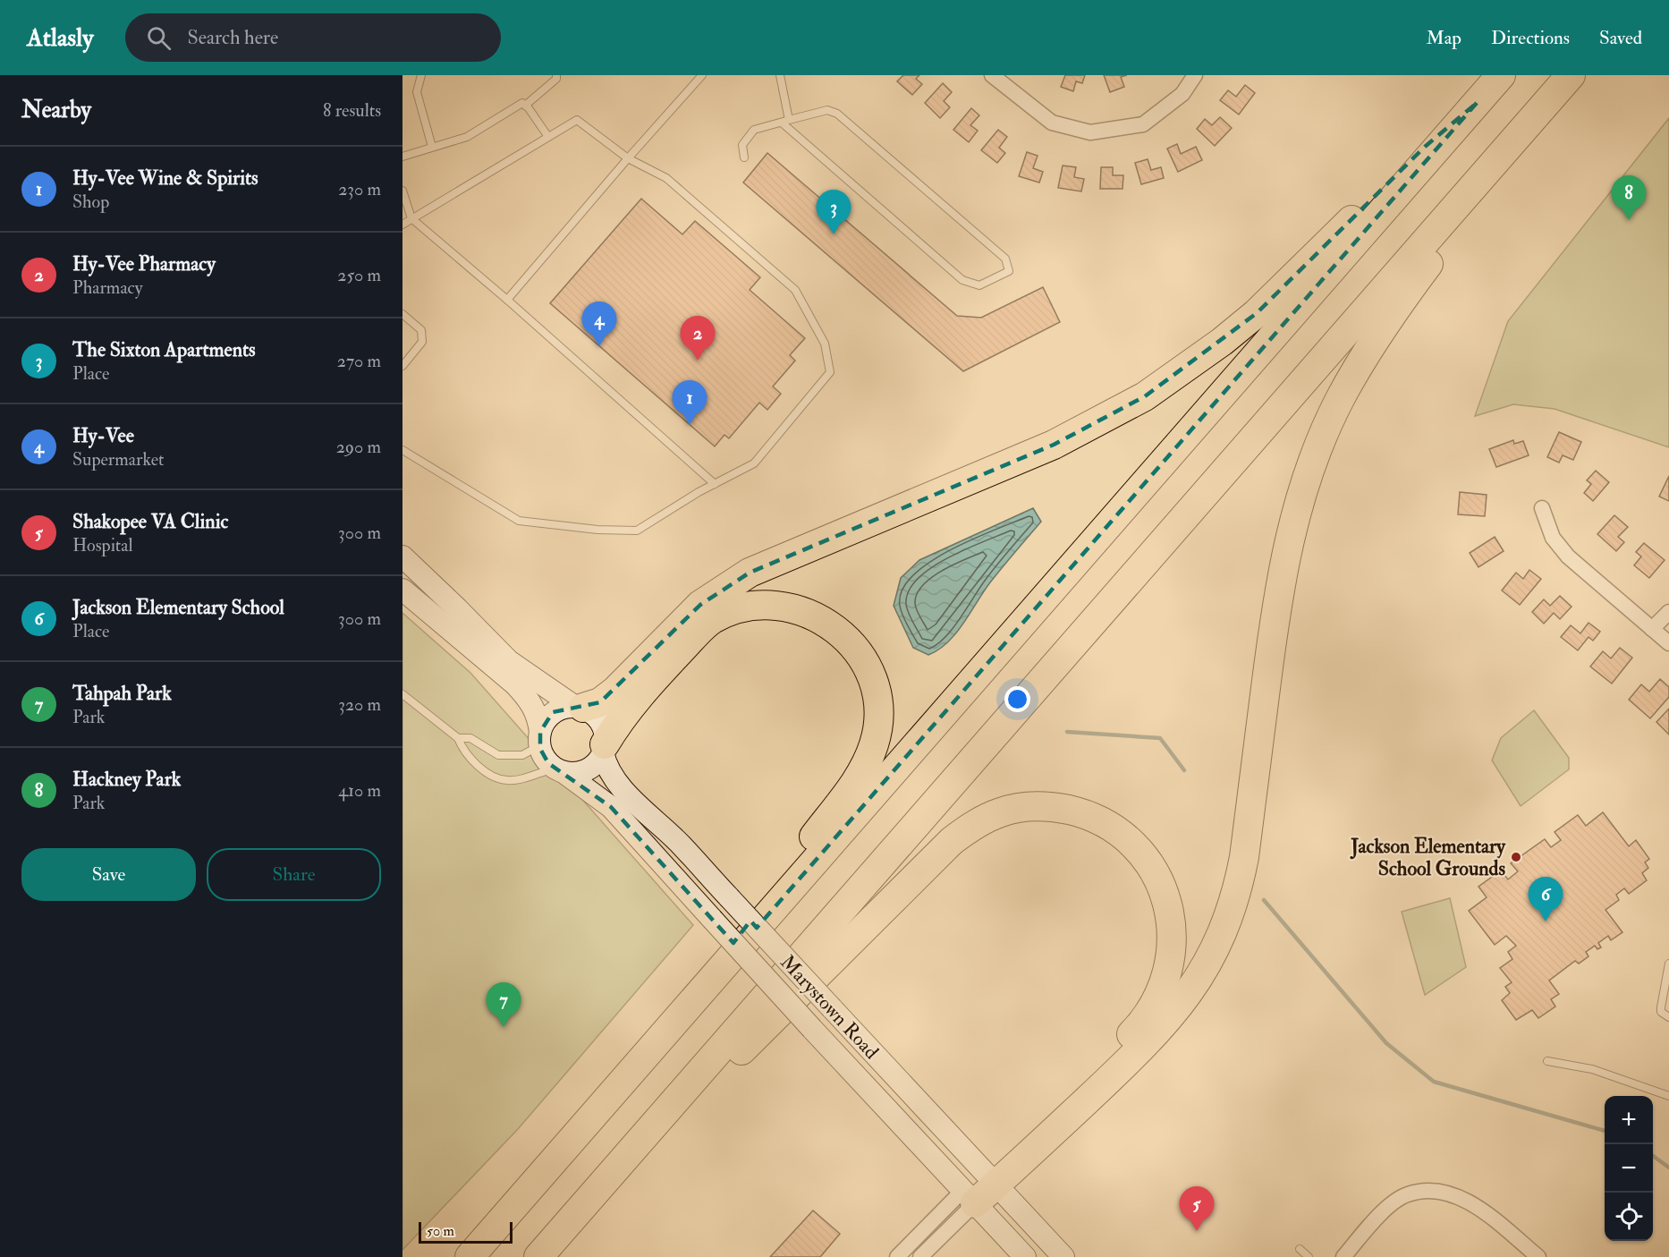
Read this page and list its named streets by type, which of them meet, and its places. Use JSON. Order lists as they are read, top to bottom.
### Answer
{
  "streets": {
    "main road": ["Marystown Road"]
  },
  "places": ["Jackson Elementary School Grounds"],
  "scale_bar": "50 m",
  "page": {
    "header": "Atlasly",
    "search": "Search here",
    "nav": ["Map", "Directions", "Saved"],
    "heading": ["Nearby", "8 results"],
    "list": [
      {
        "mark": "1",
        "name": "Hy-Vee Wine & Spirits",
        "note": "Shop",
        "value": "230 m"
      },
      {
        "mark": "2",
        "name": "Hy-Vee Pharmacy",
        "note": "Pharmacy",
        "value": "250 m"
      },
      {
        "mark": "3",
        "name": "The Sixton Apartments",
        "note": "Place",
        "value": "270 m"
      },
      {
        "mark": "4",
        "name": "Hy-Vee",
        "note": "Supermarket",
        "value": "290 m"
      },
      {
        "mark": "5",
        "name": "Shakopee VA Clinic",
        "note": "Hospital",
        "value": "300 m"
      },
      {
        "mark": "6",
        "name": "Jackson Elementary School",
        "note": "Place",
        "value": "300 m"
      },
      {
        "mark": "7",
        "name": "Tahpah Park",
        "note": "Park",
        "value": "320 m"
      },
      {
        "mark": "8",
        "name": "Hackney Park",
        "note": "Park",
        "value": "410 m"
      }
    ],
    "pins": [
      "8",
      "3",
      "4",
      "2",
      "1",
      "6",
      "7",
      "5"
    ],
    "buttons": ["Save", "Share"],
    "map_buttons": ["+", "−"],
    "scale": "50 m"
  }
}
